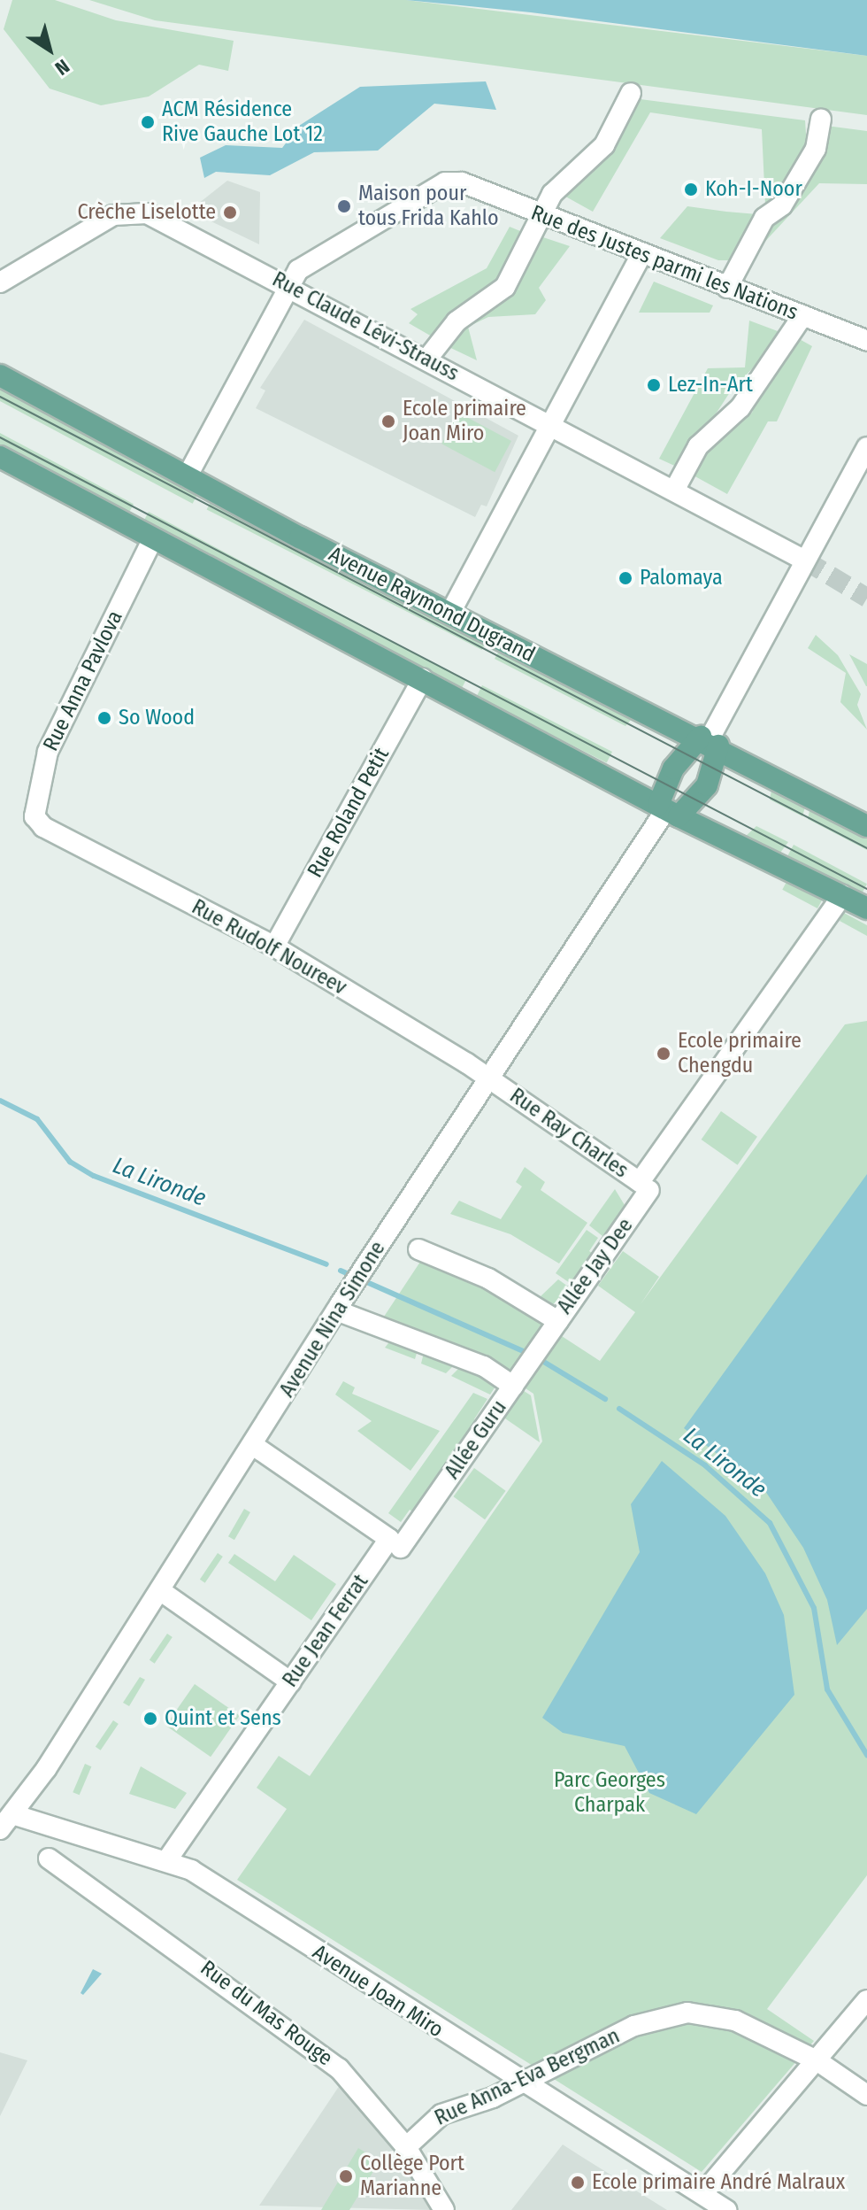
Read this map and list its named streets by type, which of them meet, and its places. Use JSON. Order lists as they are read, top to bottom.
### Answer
{
  "streets": {
    "main road": ["Avenue Raymond Dugrand"],
    "street": [
      "Rue des Justes parmi les Nations",
      "Rue Claude Lévi-Strauss",
      "Rue Anna Pavlova",
      "Rue Roland Petit",
      "Rue Rudolf Noureev",
      "Rue Ray Charles",
      "Allée Jay Dee",
      "Avenue Nina Simone",
      "Allée Guru",
      "Rue Jean Ferrat",
      "Avenue Joan Miro",
      "Rue du Mas Rouge",
      "Rue Anna-Eva Bergman"
    ]
  },
  "crossings": [
    ["Rue des Justes parmi les Nations", "Rue Claude Lévi-Strauss"],
    ["Rue des Justes parmi les Nations", "Avenue Raymond Dugrand"],
    ["Rue Anna Pavlova", "Rue Rudolf Noureev"],
    ["Rue Roland Petit", "Rue Rudolf Noureev"],
    ["Rue Rudolf Noureev", "Rue Ray Charles"],
    ["Rue Rudolf Noureev", "Avenue Nina Simone"],
    ["Rue Ray Charles", "Avenue Nina Simone"],
    ["Avenue Nina Simone", "Allée Guru"],
    ["Avenue Nina Simone", "Rue Jean Ferrat"],
    ["Avenue Nina Simone", "Avenue Joan Miro"],
    ["Rue Jean Ferrat", "Avenue Joan Miro"],
    ["Avenue Joan Miro", "Rue Anna-Eva Bergman"],
    ["Rue du Mas Rouge", "Rue Anna-Eva Bergman"]
  ],
  "water": ["La Lironde"],
  "parks": ["Parc Georges Charpak"],
  "places": [
    "ACM Résidence Rive Gauche Lot 12",
    "Koh-I-Noor",
    "Maison pour tous Frida Kahlo",
    "Crèche Liselotte",
    "Lez-In-Art",
    "Ecole primaire Joan Miro",
    "Palomaya",
    "So Wood",
    "Ecole primaire Chengdu",
    "Quint et Sens",
    "Collège Port Marianne",
    "Ecole primaire André Malraux"
  ],
  "north": "bottom right"
}
